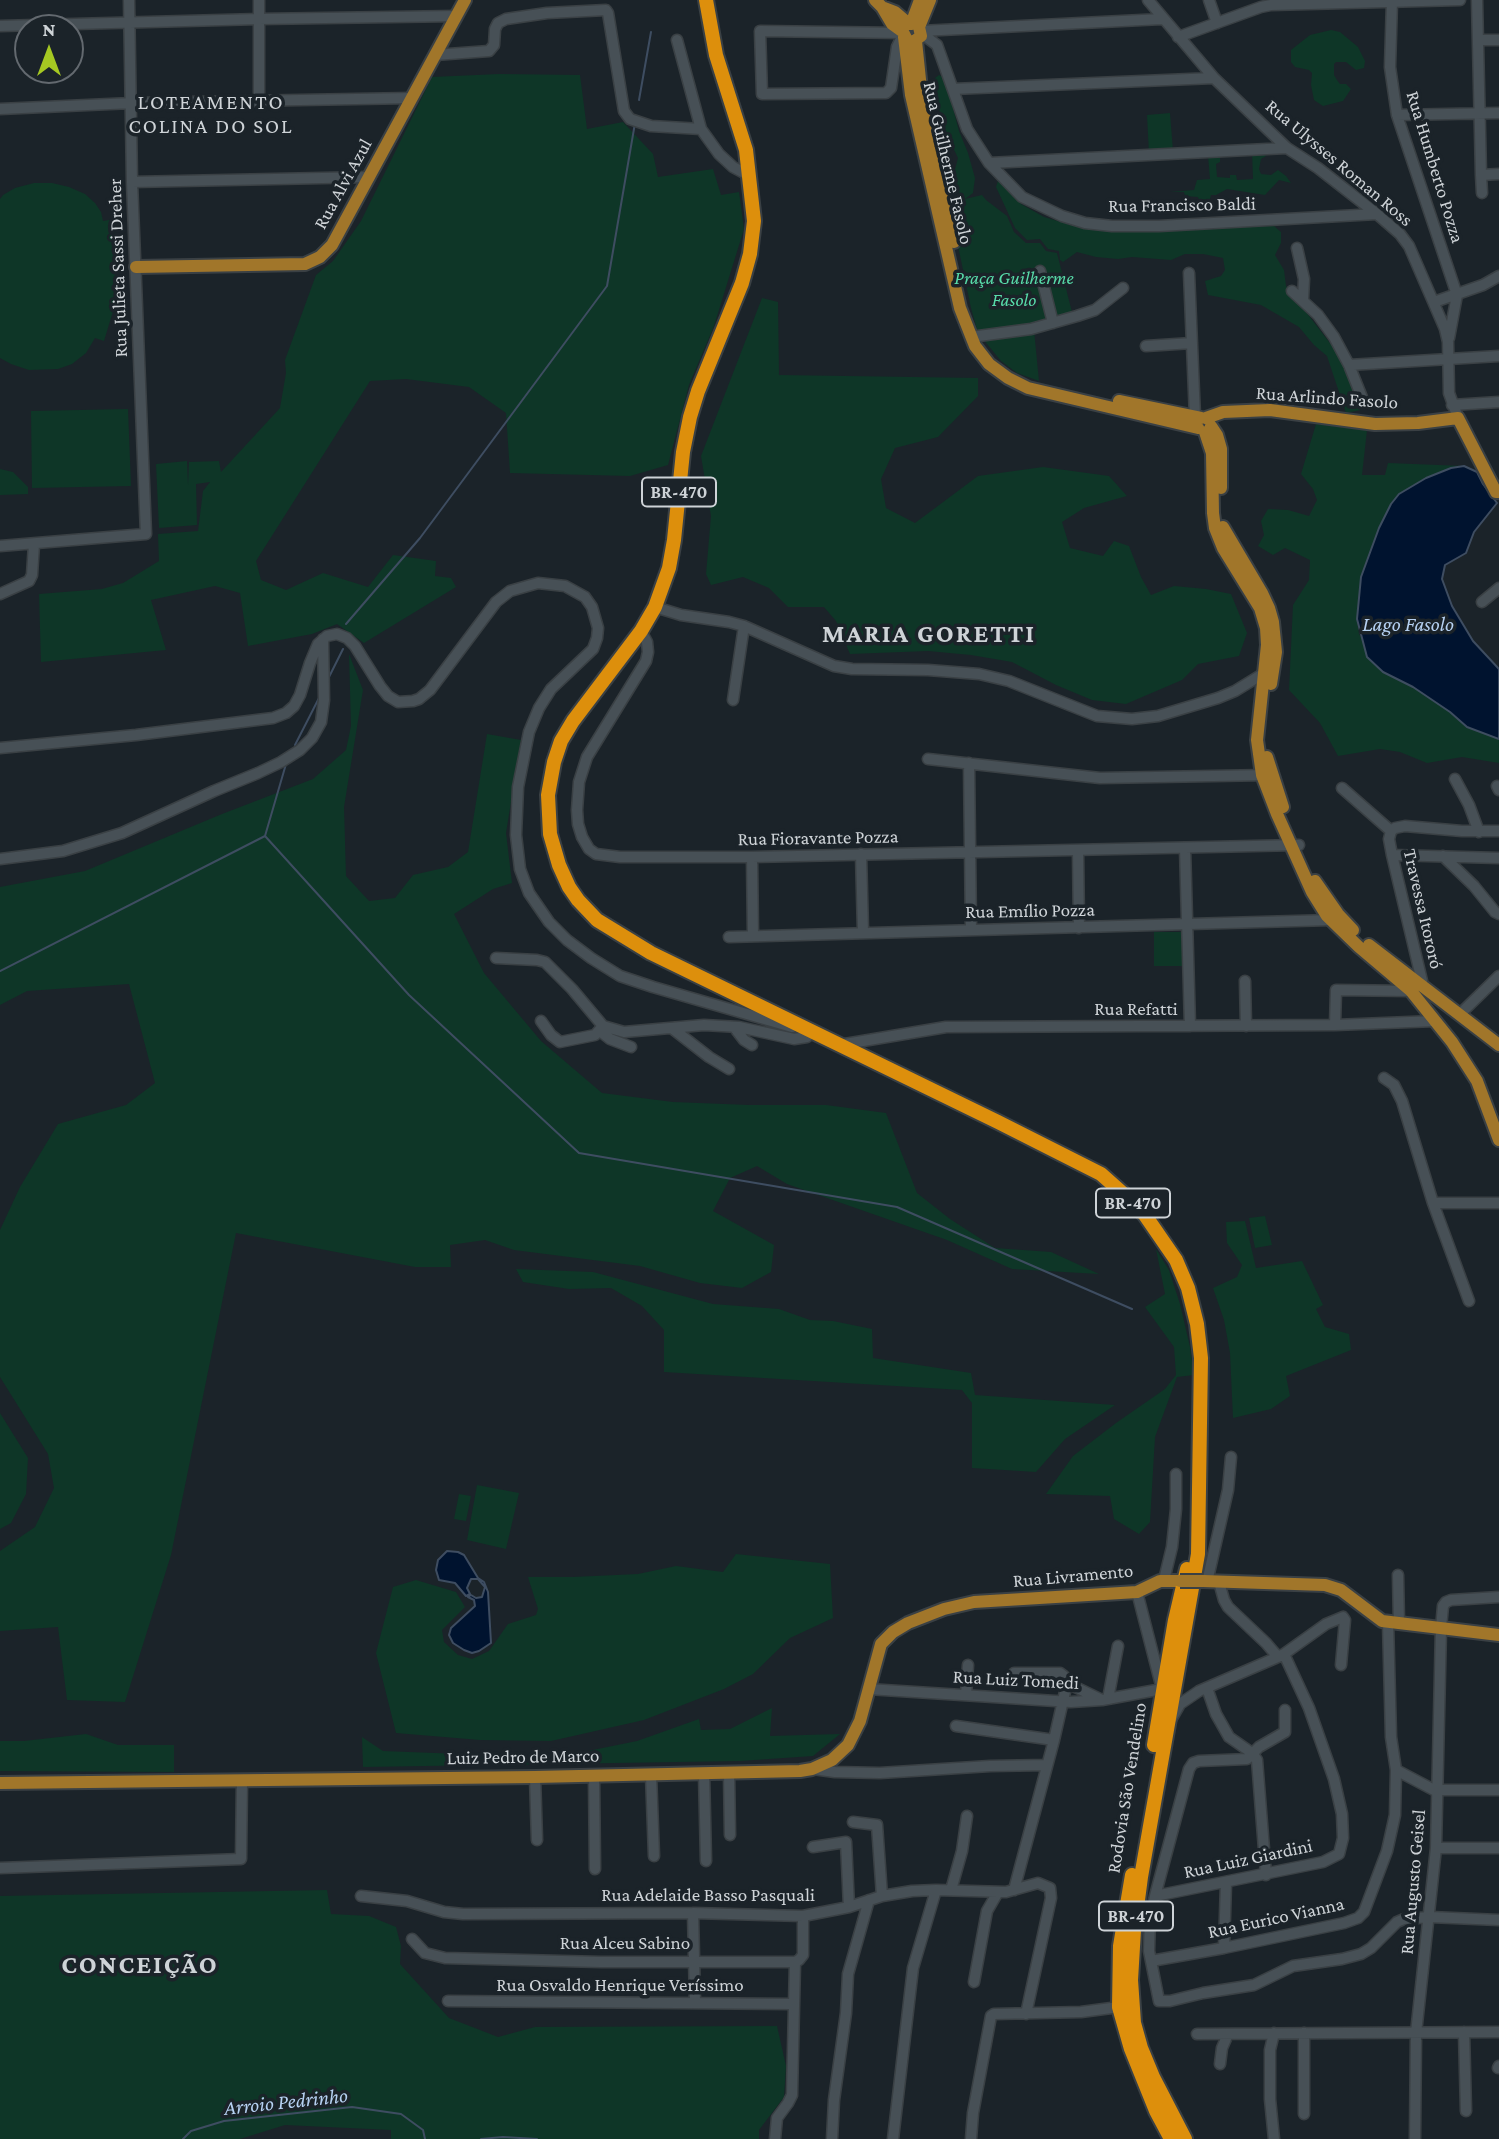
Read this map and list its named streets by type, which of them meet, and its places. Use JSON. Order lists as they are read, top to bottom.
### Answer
{
  "streets": {
    "highway": ["BR-470", "Rodovia São Vendelino"],
    "main road": [
      "Rua Guilherme Fasolo",
      "Rua Alvi Azul",
      "Rua Arlindo Fasolo",
      "Rua Livramento",
      "Luiz Pedro de Marco"
    ],
    "street": [
      "Rua Ulysses Roman Ross",
      "Rua Humberto Pozza",
      "Rua Francisco Baldi",
      "Rua Julieta Sassi Dreher",
      "Rua Fioravante Pozza",
      "Travessa Itororó",
      "Rua Emílio Pozza",
      "Rua Refatti",
      "Rua Luiz Tomedi",
      "Rua Luiz Giardini",
      "Rua Augusto Geisel",
      "Rua Adelaide Basso Pasquali",
      "Rua Eurico Vianna",
      "Rua Alceu Sabino",
      "Rua Osvaldo Henrique Veríssimo"
    ]
  },
  "crossings": [
    ["Rua Guilherme Fasolo", "Rua Francisco Baldi"],
    ["Rua Guilherme Fasolo", "Rua Arlindo Fasolo"],
    ["Rua Ulysses Roman Ross", "Rua Humberto Pozza"],
    ["Rua Ulysses Roman Ross", "Rua Francisco Baldi"],
    ["Rua Alvi Azul", "Rua Julieta Sassi Dreher"],
    ["BR-470", "Rua Fioravante Pozza"],
    ["BR-470", "Rua Refatti"],
    ["BR-470", "Rua Luiz Tomedi"],
    ["BR-470", "Rodovia São Vendelino"],
    ["Rua Refatti", "Rodovia São Vendelino"],
    ["Rua Livramento", "Rua Luiz Tomedi"],
    ["Rua Livramento", "Luiz Pedro de Marco"],
    ["Rua Livramento", "Rua Luiz Giardini"],
    ["Rua Livramento", "Rua Augusto Geisel"],
    ["Rua Livramento", "Rua Eurico Vianna"],
    ["Rua Luiz Tomedi", "Rodovia São Vendelino"]
  ],
  "districts": ["LOTEAMENTO COLINA DO SOL", "MARIA GORETTI", "CONCEIÇÃO"],
  "water": ["Lago Fasolo", "Arroio Pedrinho"],
  "parks": ["Praça Guilherme Fasolo"],
  "north": "top"
}
